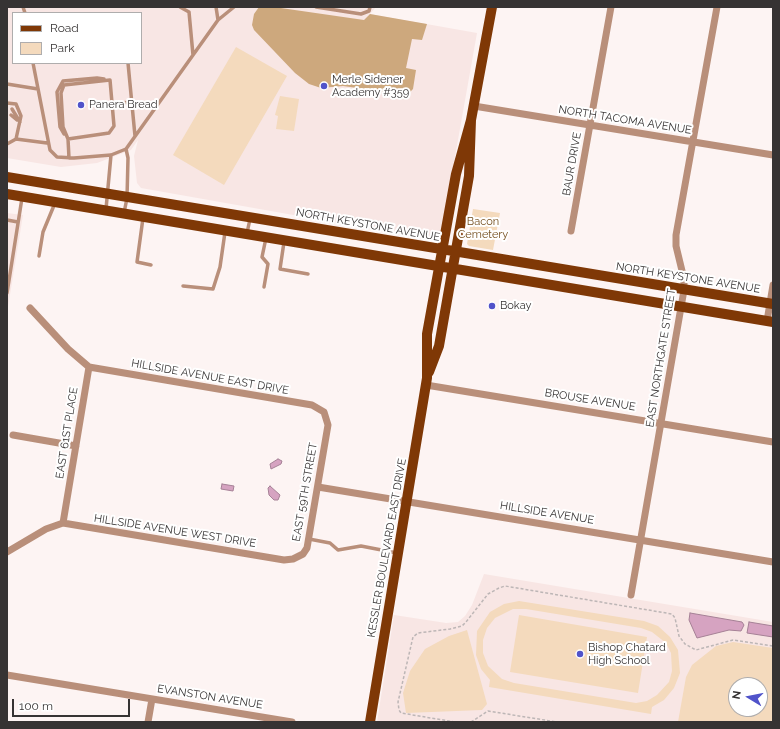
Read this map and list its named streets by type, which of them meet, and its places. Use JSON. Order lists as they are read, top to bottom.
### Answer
{
  "streets": {
    "main road": ["NORTH KEYSTONE AVENUE", "KESSLER BOULEVARD EAST DRIVE"],
    "street": [
      "NORTH TACOMA AVENUE",
      "BAUR DRIVE",
      "EAST NORTHGATE STREET",
      "HILLSIDE AVENUE EAST DRIVE",
      "BROUSE AVENUE",
      "EAST 61ST PLACE",
      "EAST 59TH STREET",
      "HILLSIDE AVENUE",
      "HILLSIDE AVENUE WEST DRIVE",
      "EVANSTON AVENUE"
    ]
  },
  "crossings": [
    ["NORTH TACOMA AVENUE", "BAUR DRIVE"],
    ["NORTH TACOMA AVENUE", "EAST NORTHGATE STREET"],
    ["NORTH TACOMA AVENUE", "KESSLER BOULEVARD EAST DRIVE"],
    ["NORTH KEYSTONE AVENUE", "EAST NORTHGATE STREET"],
    ["NORTH KEYSTONE AVENUE", "KESSLER BOULEVARD EAST DRIVE"],
    ["EAST NORTHGATE STREET", "BROUSE AVENUE"],
    ["EAST NORTHGATE STREET", "HILLSIDE AVENUE"],
    ["HILLSIDE AVENUE EAST DRIVE", "EAST 61ST PLACE"],
    ["HILLSIDE AVENUE EAST DRIVE", "EAST 59TH STREET"],
    ["BROUSE AVENUE", "KESSLER BOULEVARD EAST DRIVE"],
    ["EAST 61ST PLACE", "HILLSIDE AVENUE WEST DRIVE"],
    ["EAST 59TH STREET", "HILLSIDE AVENUE"],
    ["EAST 59TH STREET", "HILLSIDE AVENUE WEST DRIVE"],
    ["HILLSIDE AVENUE", "KESSLER BOULEVARD EAST DRIVE"]
  ],
  "parks": ["Bacon Cemetery"],
  "places": [
    "Merle Sidener Academy #359",
    "Panera Bread",
    "Bokay",
    "Bishop Chatard High School"
  ],
  "legend": ["Road", "Park"],
  "scale_bar": "100 m",
  "north": "left"
}
